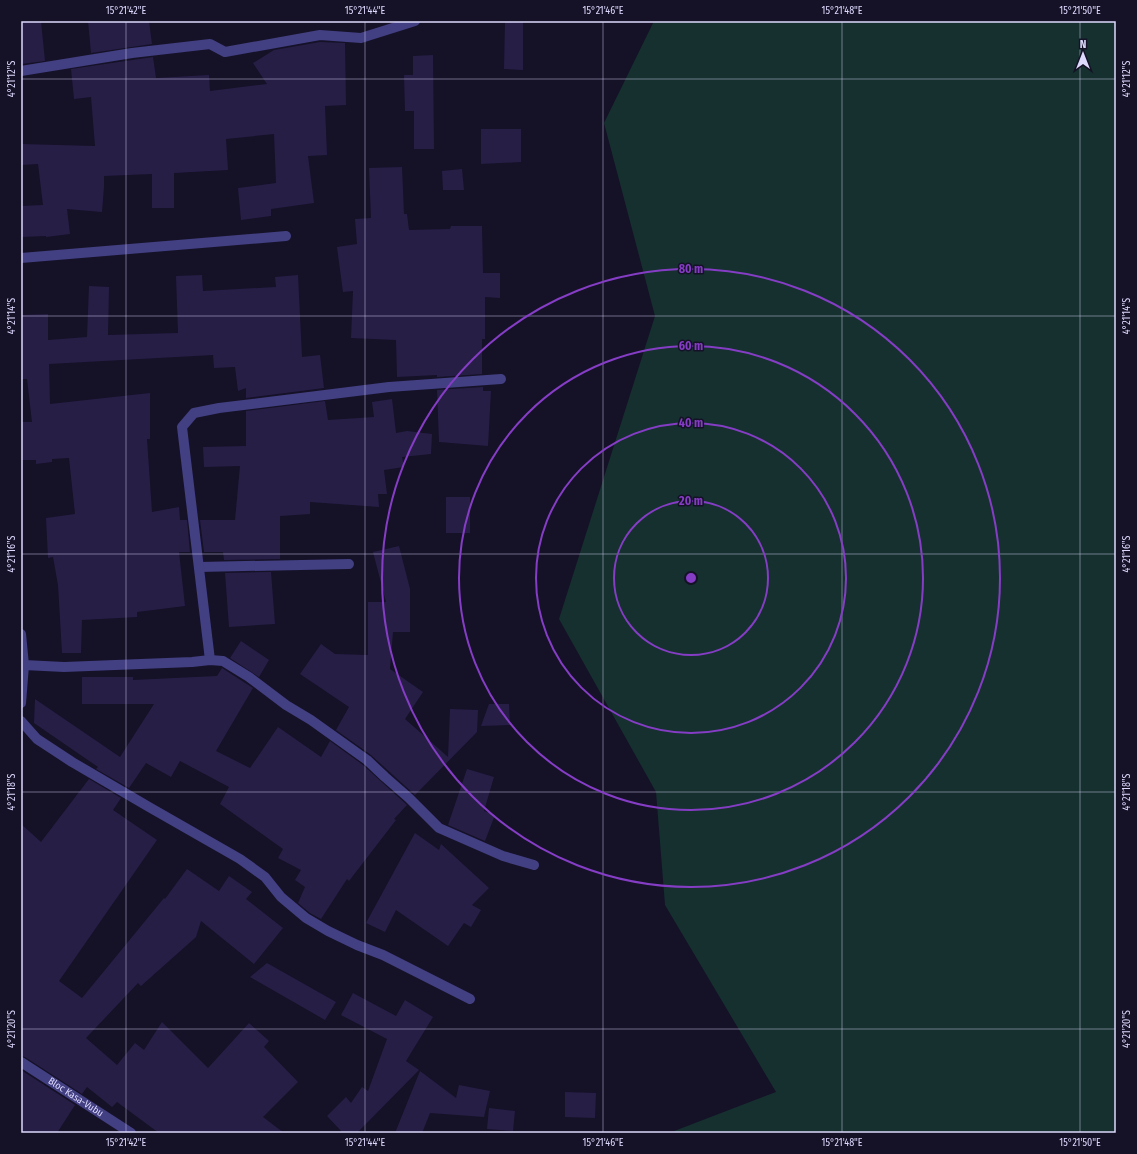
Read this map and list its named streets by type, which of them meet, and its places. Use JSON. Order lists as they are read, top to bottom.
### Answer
{
  "streets": {
    "street": ["Bloc Kasa-Vubu"]
  },
  "north": "top",
  "coordinates": [
    "15°21'42\"E",
    "15°21'44\"E",
    "15°21'46\"E",
    "15°21'48\"E",
    "15°21'50\"E",
    "4°21'12\"S",
    "4°21'14\"S",
    "4°21'16\"S",
    "4°21'18\"S",
    "4°21'20\"S"
  ],
  "rings": [
    "80 m",
    "60 m",
    "40 m",
    "20 m"
  ]
}
